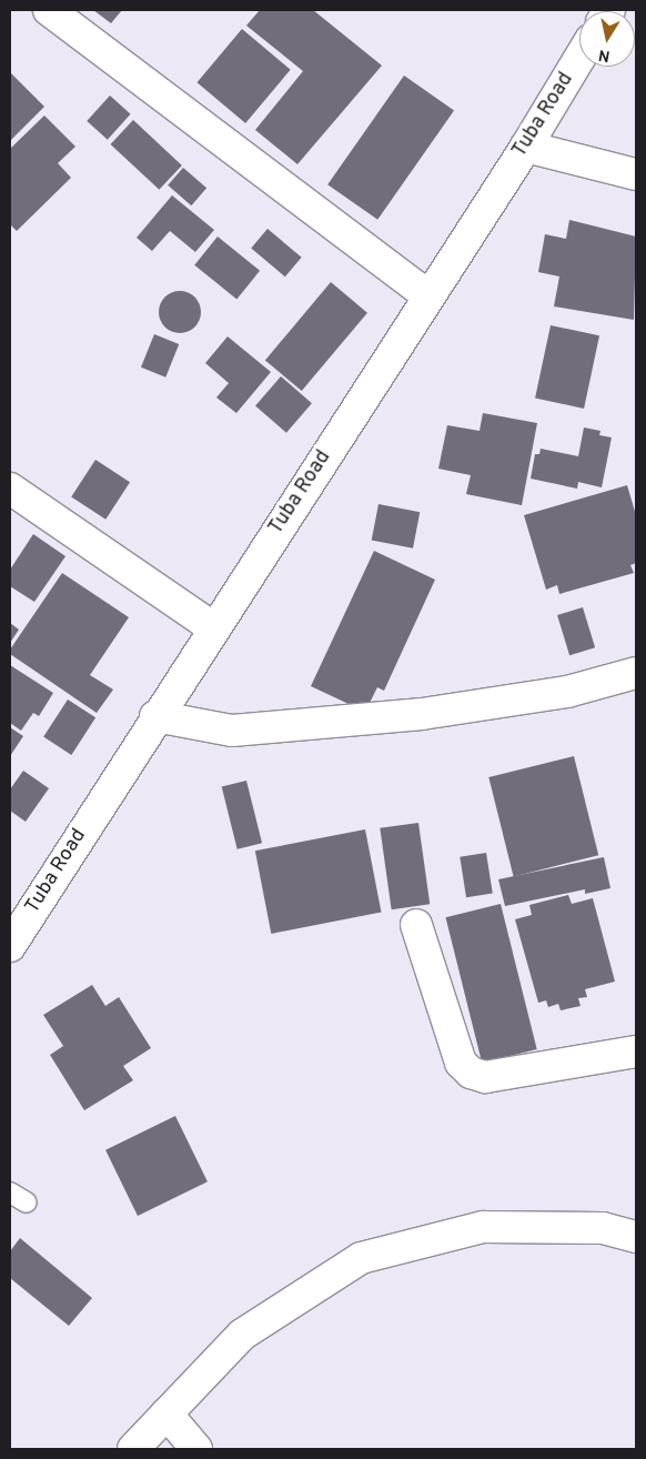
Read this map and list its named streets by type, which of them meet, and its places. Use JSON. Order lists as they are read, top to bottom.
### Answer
{
  "streets": {
    "street": ["Tuba Road"]
  },
  "north": "bottom"
}
